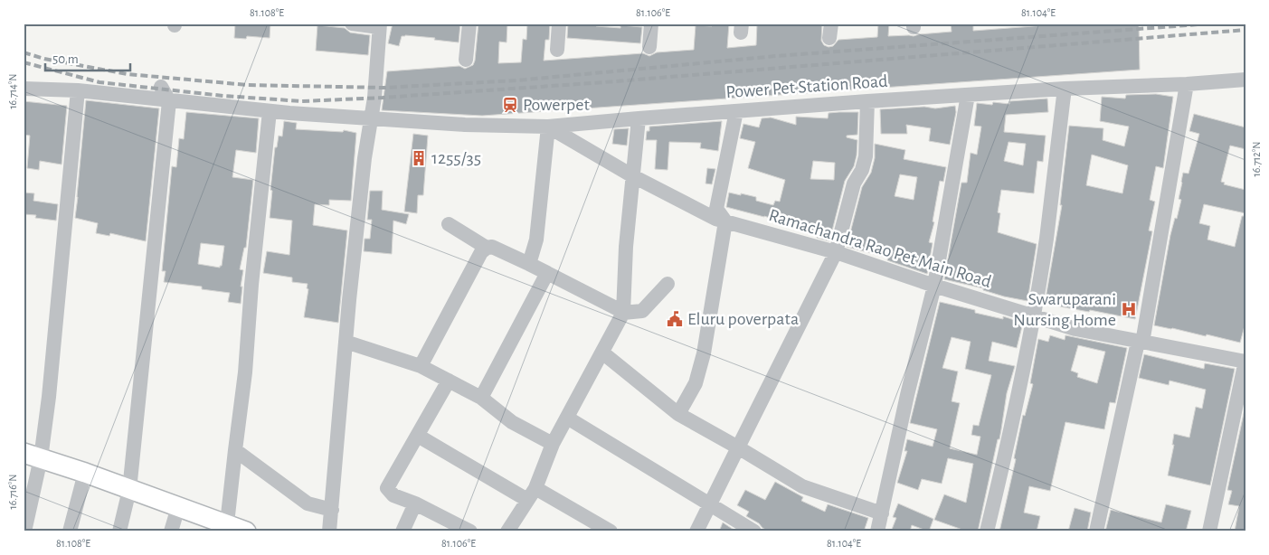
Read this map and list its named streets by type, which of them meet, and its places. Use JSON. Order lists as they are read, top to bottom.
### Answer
{
  "streets": {
    "street": ["Power Pet Station Road", "Ramachandra Rao Pet Main Road"]
  },
  "crossings": [
    ["Power Pet Station Road", "Ramachandra Rao Pet Main Road"]
  ],
  "places": {
    "station": ["Powerpet"],
    "building": ["1255/35"],
    "hospital": ["Swaruparani Nursing Home"],
    "public building": ["Eluru poverpata"]
  },
  "scale_bar": "50 m",
  "coordinates": [
    "81.108°E",
    "81.106°E",
    "81.104°E",
    "16.714°N",
    "16.712°N",
    "16.716°N"
  ]
}
